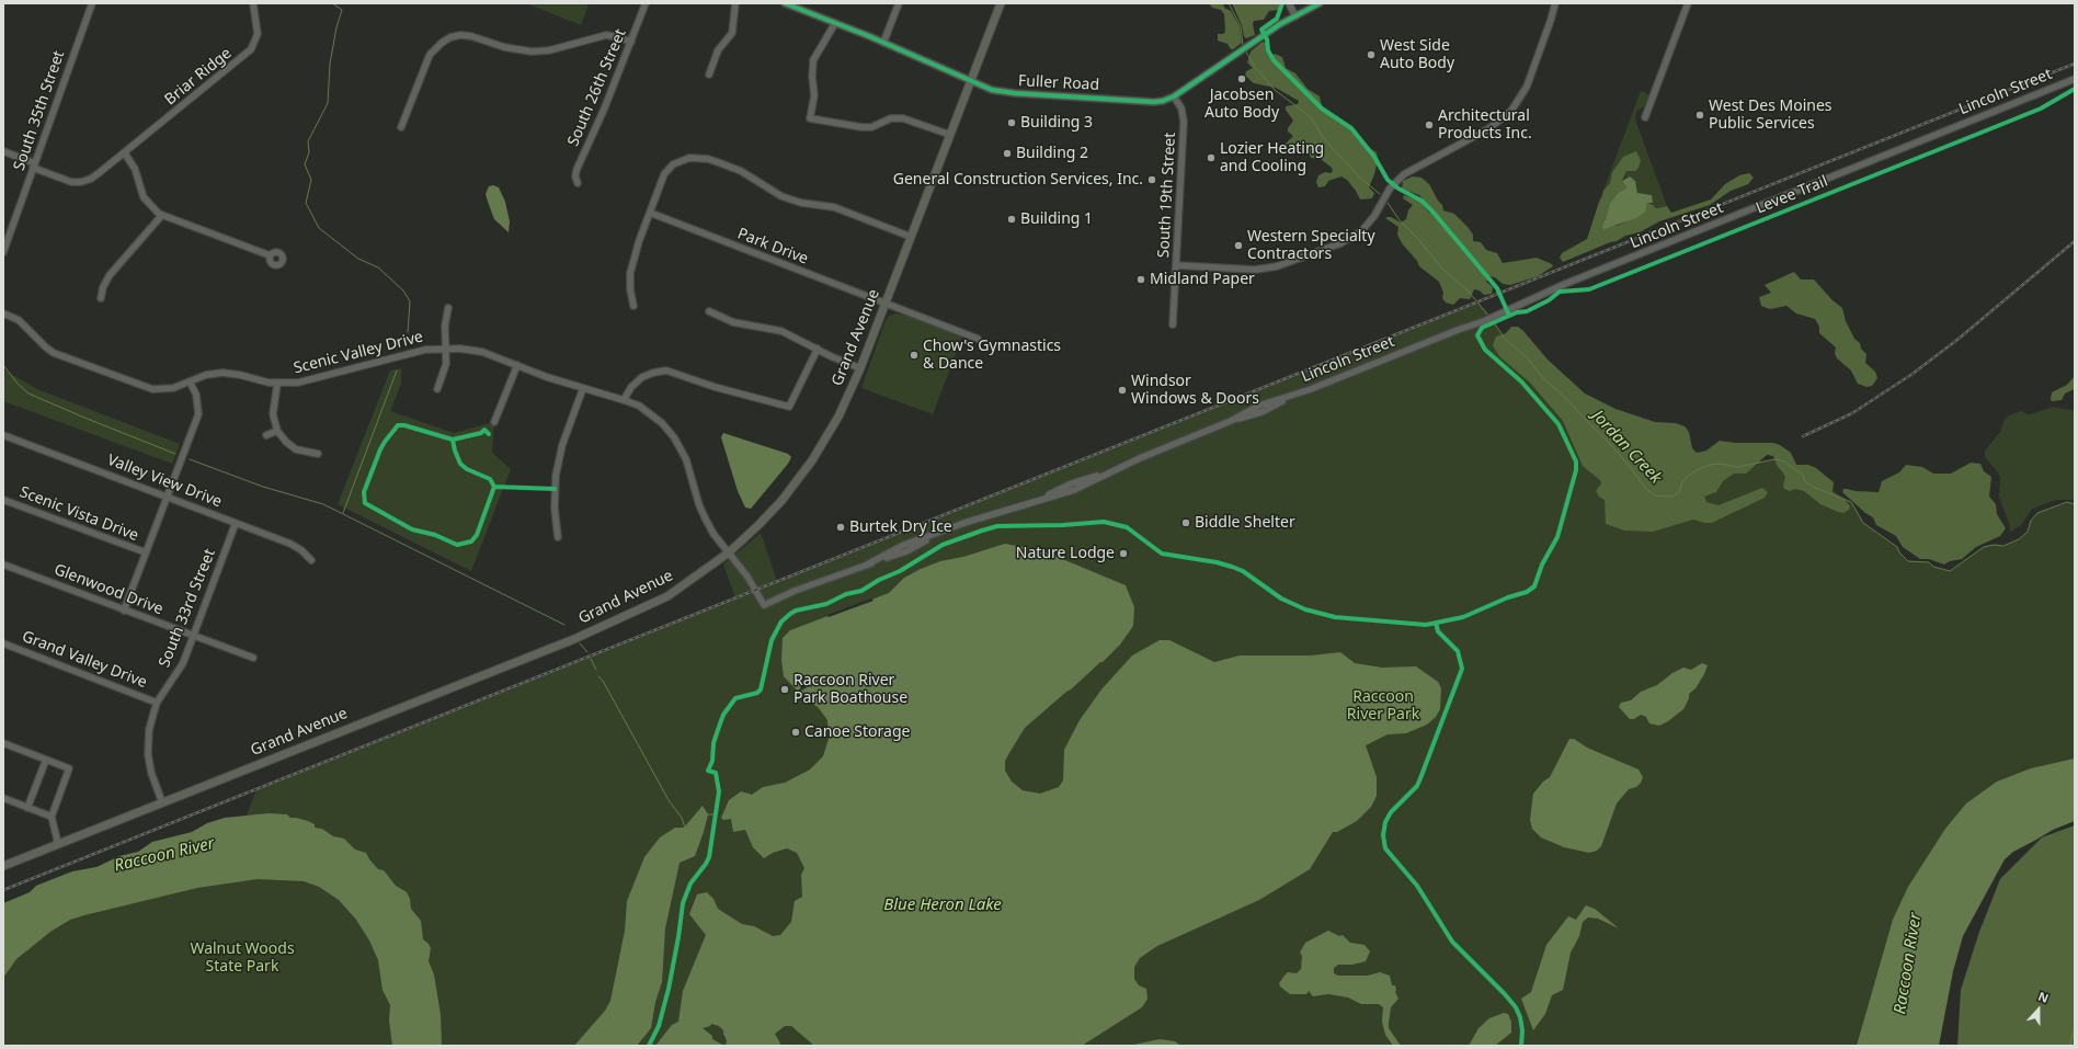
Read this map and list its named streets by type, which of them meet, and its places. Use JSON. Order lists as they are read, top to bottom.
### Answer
{
  "streets": {
    "main road": ["Grand Avenue"],
    "street": [
      "Briar Ridge",
      "Fuller Road",
      "South 26th Street",
      "Lincoln Street",
      "South 35th Street",
      "South 19th Street",
      "Park Drive",
      "Scenic Valley Drive",
      "Valley View Drive",
      "Scenic Vista Drive",
      "Glenwood Drive",
      "South 33rd Street",
      "Grand Valley Drive"
    ],
    "cycle path": ["Levee Trail"]
  },
  "crossings": [
    ["Briar Ridge", "South 35th Street"],
    ["Fuller Road", "South 19th Street"],
    ["Fuller Road", "Grand Avenue"],
    ["Lincoln Street", "Grand Avenue"],
    ["Lincoln Street", "Scenic Valley Drive"],
    ["Park Drive", "Grand Avenue"],
    ["Grand Avenue", "Scenic Valley Drive"],
    ["Grand Avenue", "South 33rd Street"],
    ["Valley View Drive", "South 33rd Street"],
    ["Glenwood Drive", "South 33rd Street"],
    ["South 33rd Street", "Grand Valley Drive"]
  ],
  "water": ["Jordan Creek", "Raccoon River", "Blue Heron Lake"],
  "parks": ["Raccoon River Park", "Walnut Woods State Park"],
  "places": [
    "West Side Auto Body",
    "Jacobsen Auto Body",
    "West Des Moines Public Services",
    "Building 3",
    "Architectural Products Inc.",
    "Building 2",
    "Lozier Heating and Cooling",
    "General Construction Services, Inc.",
    "Building 1",
    "Western Specialty Contractors",
    "Midland Paper",
    "Chow's Gymnastics & Dance",
    "Windsor Windows & Doors",
    "Biddle Shelter",
    "Burtek Dry Ice",
    "Nature Lodge",
    "Raccoon River Park Boathouse",
    "Canoe Storage"
  ],
  "north": "top"
}
